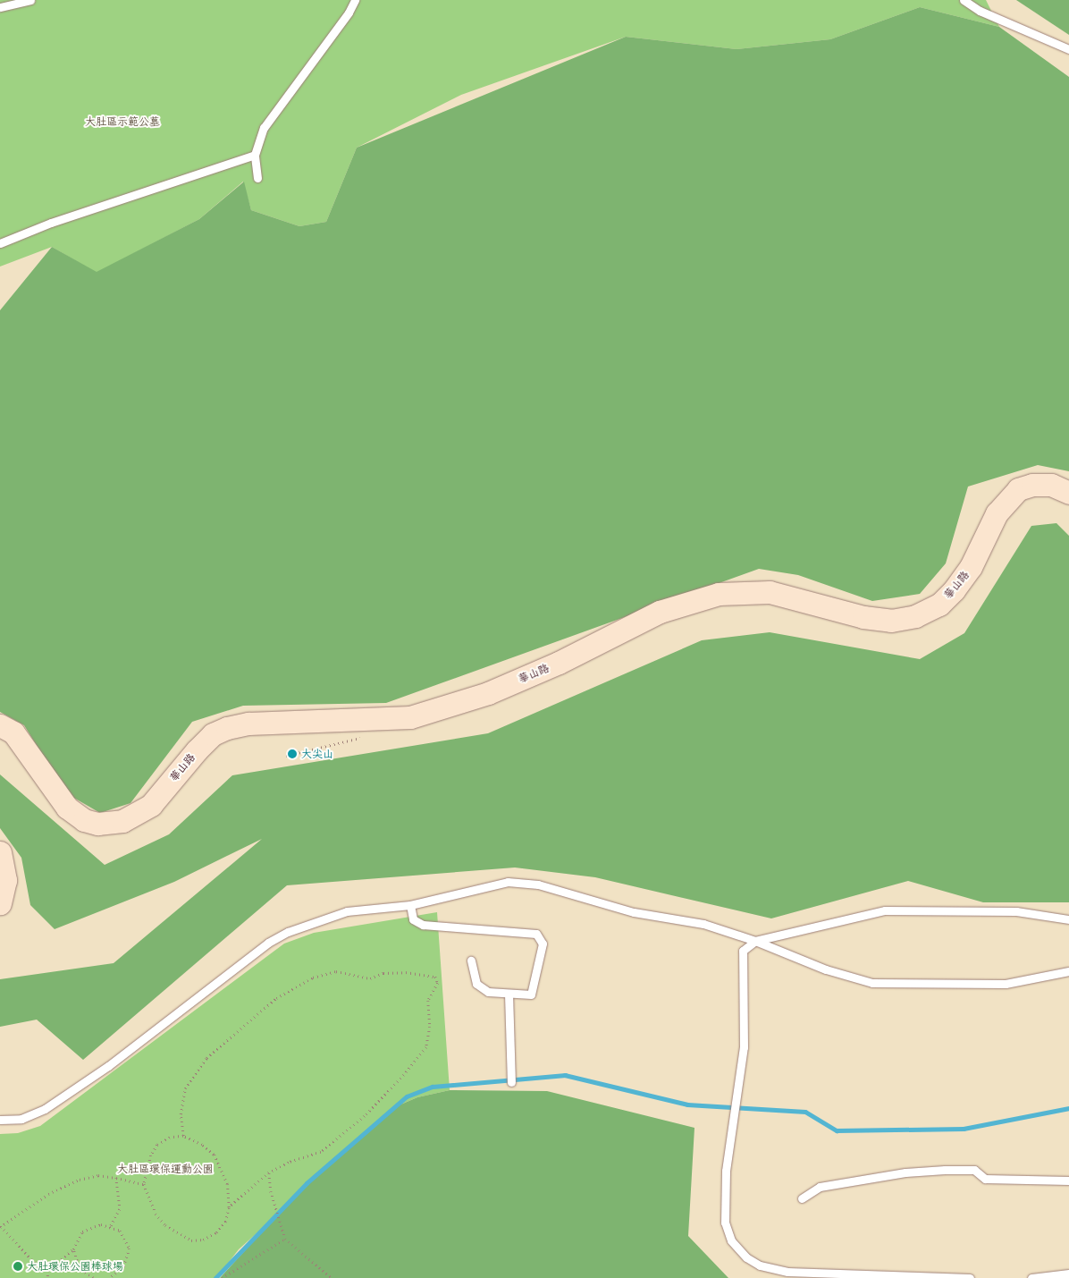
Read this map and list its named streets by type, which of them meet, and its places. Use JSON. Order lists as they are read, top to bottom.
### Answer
{
  "streets": {
    "street": ["華山路"]
  },
  "parks": ["大肚區示範公墓", "大肚區環保運動公園"],
  "places": ["大尖山", "大肚環保公園棒球場"]
}
